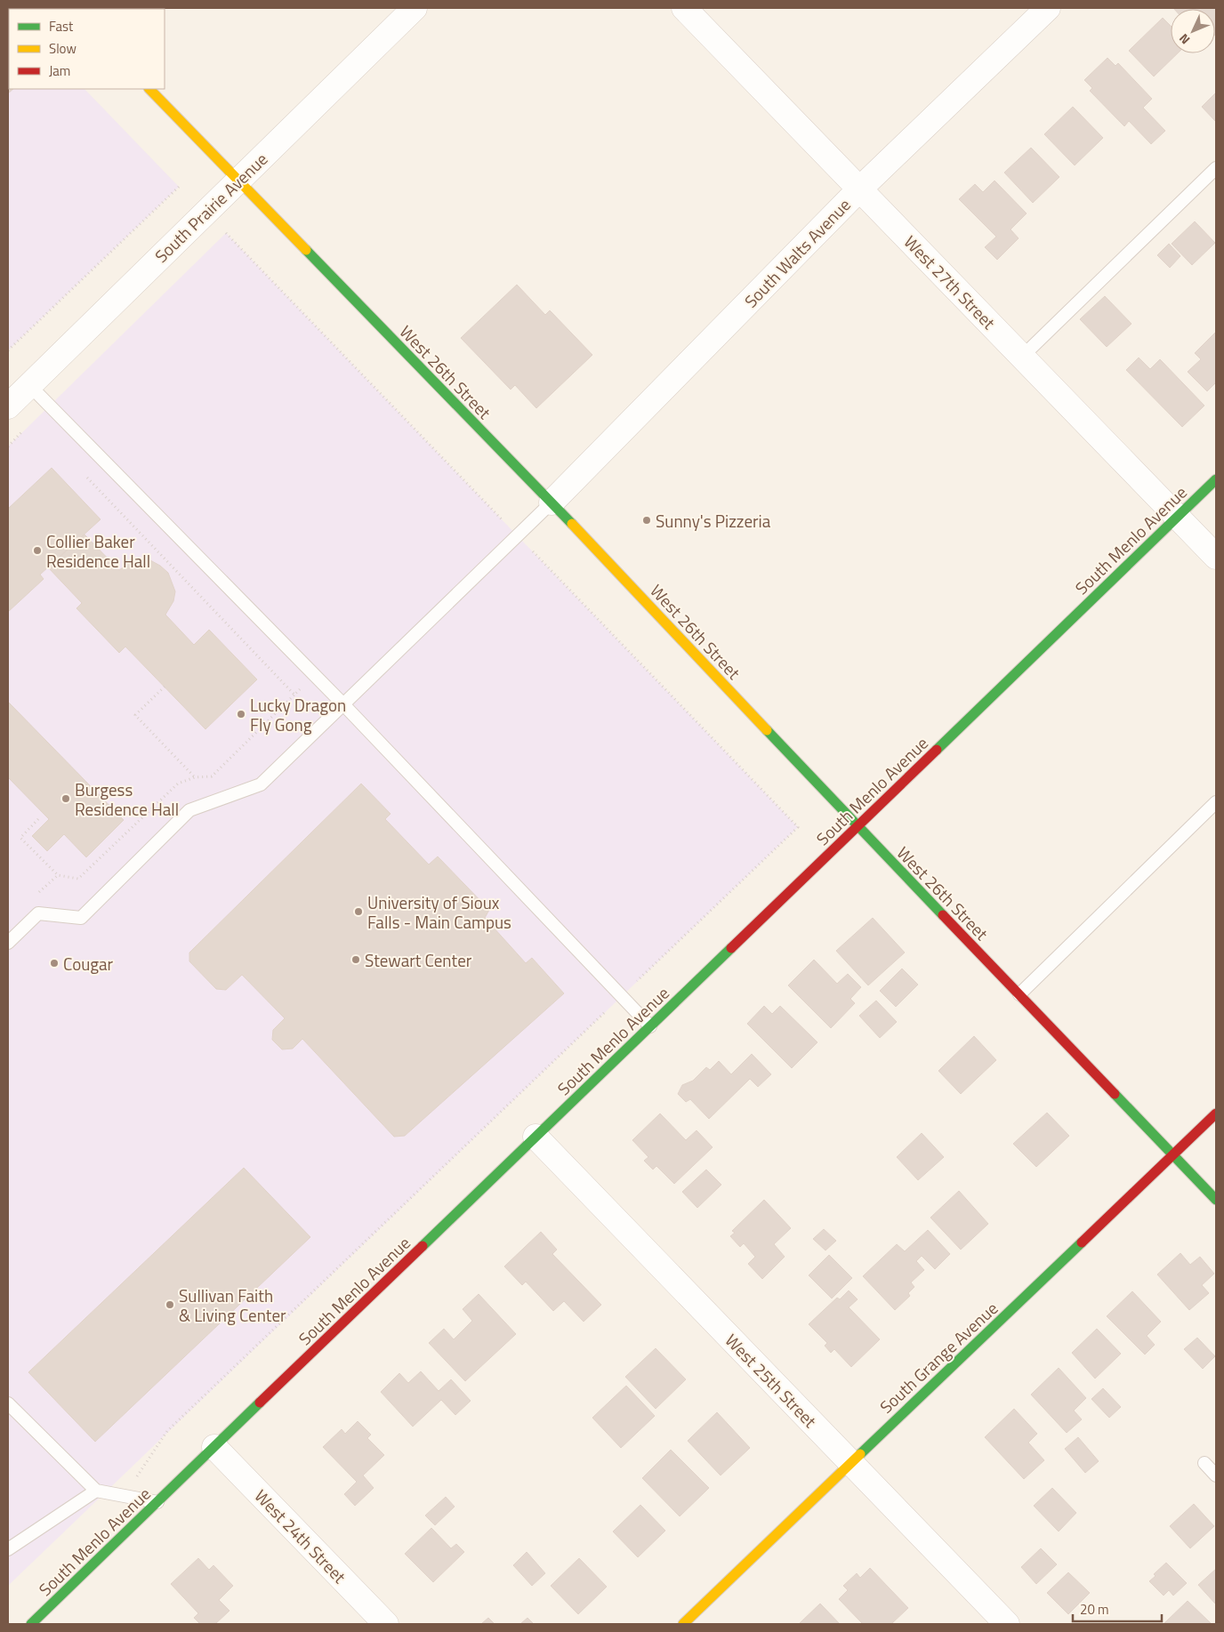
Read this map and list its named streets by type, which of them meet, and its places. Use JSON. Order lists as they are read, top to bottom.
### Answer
{
  "streets": {
    "street": [
      "South Prairie Avenue",
      "South Walts Avenue",
      "West 27th Street",
      "West 26th Street",
      "South Menlo Avenue",
      "South Grange Avenue",
      "West 25th Street",
      "West 24th Street"
    ]
  },
  "crossings": [
    ["South Prairie Avenue", "West 26th Street"],
    ["South Walts Avenue", "West 27th Street"],
    ["South Walts Avenue", "West 26th Street"],
    ["West 27th Street", "South Menlo Avenue"],
    ["West 26th Street", "South Menlo Avenue"],
    ["West 26th Street", "South Grange Avenue"],
    ["South Menlo Avenue", "West 25th Street"],
    ["South Menlo Avenue", "West 24th Street"],
    ["South Grange Avenue", "West 25th Street"]
  ],
  "places": [
    "Sunny's Pizzeria",
    "Collier Baker Residence Hall",
    "Lucky Dragon Fly Gong",
    "Burgess Residence Hall",
    "University of Sioux Falls - Main Campus",
    "Stewart Center",
    "Cougar",
    "Sullivan Faith & Living Center"
  ],
  "legend": ["Fast", "Slow", "Jam"],
  "scale_bar": "20 m",
  "north": "bottom left"
}
